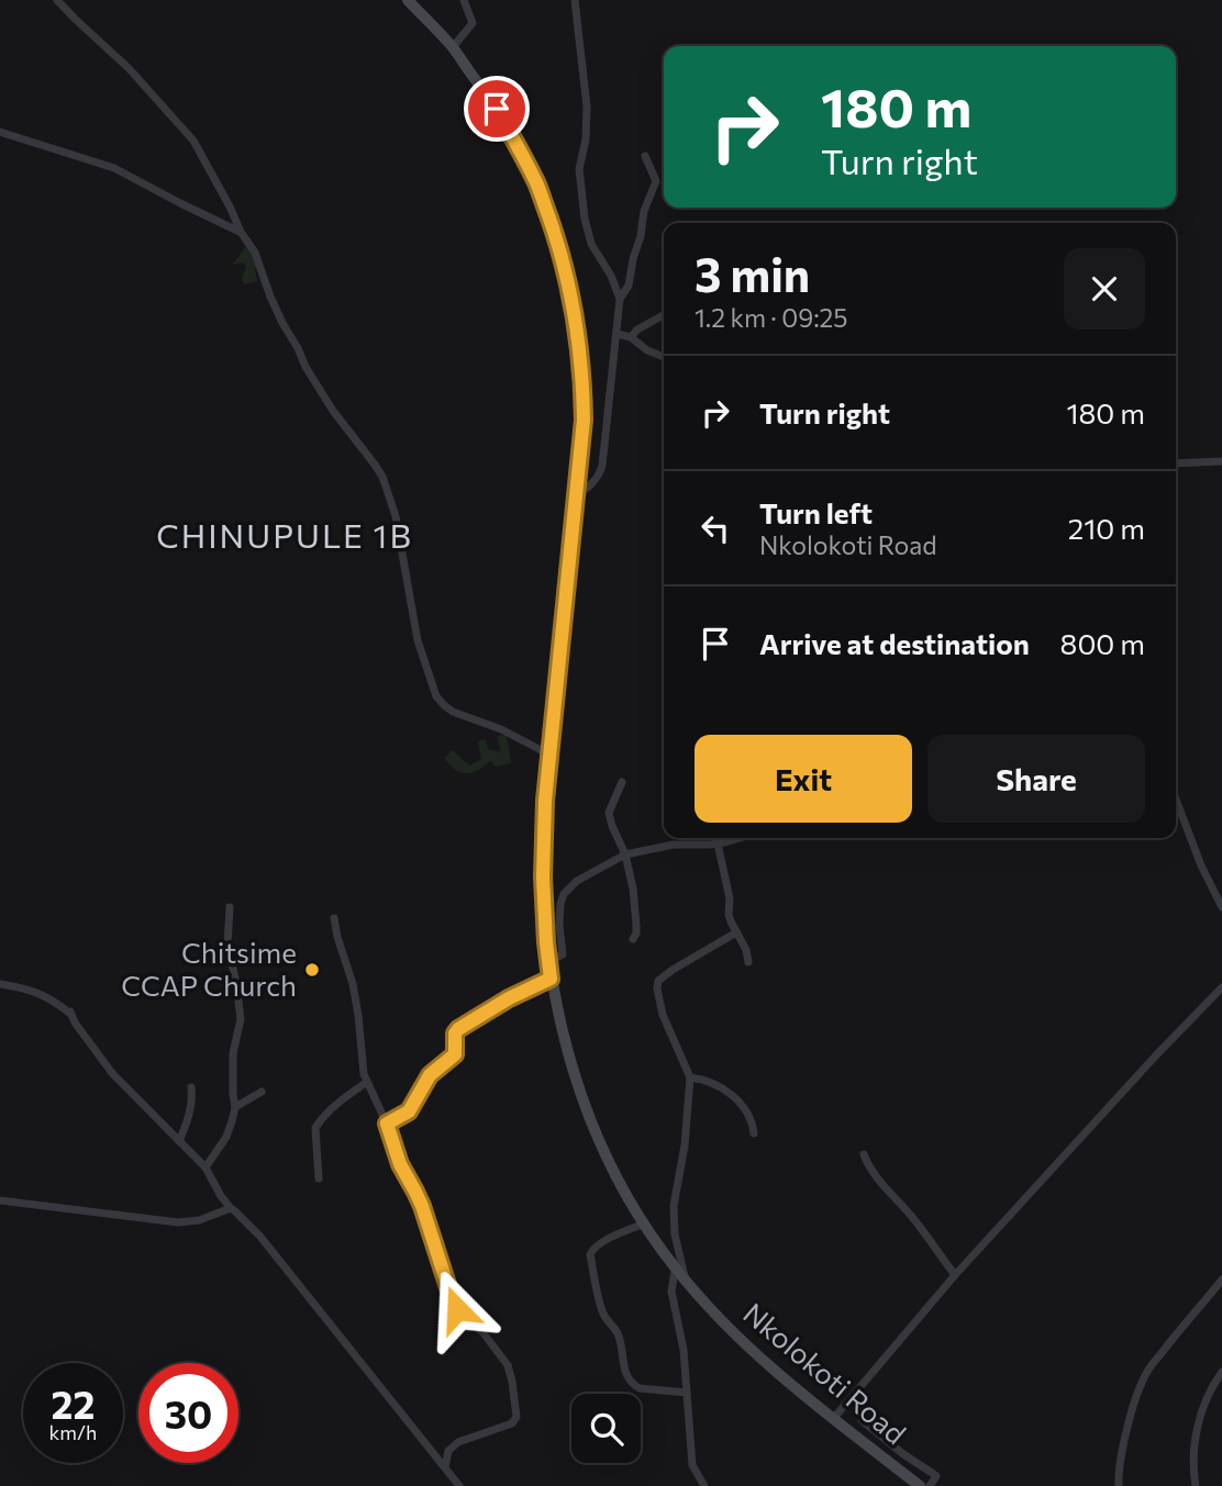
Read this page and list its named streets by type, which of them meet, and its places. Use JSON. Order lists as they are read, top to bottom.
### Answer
{
  "streets": {
    "main road": ["Nkolokoti Road"]
  },
  "districts": ["CHINUPULE 1B"],
  "places": ["Chitsime CCAP Church"],
  "page": {
    "turn": ["180 m", "Turn right"],
    "heading": ["3 min", "1.2 km · 09:25"],
    "list": [
      {
        "name": "Turn right",
        "value": "180 m"
      },
      {
        "name": "Turn left",
        "note": "Nkolokoti Road",
        "value": "210 m"
      },
      {
        "name": "Arrive at destination",
        "value": "800 m"
      }
    ],
    "buttons": ["Exit", "Share"],
    "speed": "22 km/h",
    "limit": "30"
  }
}
